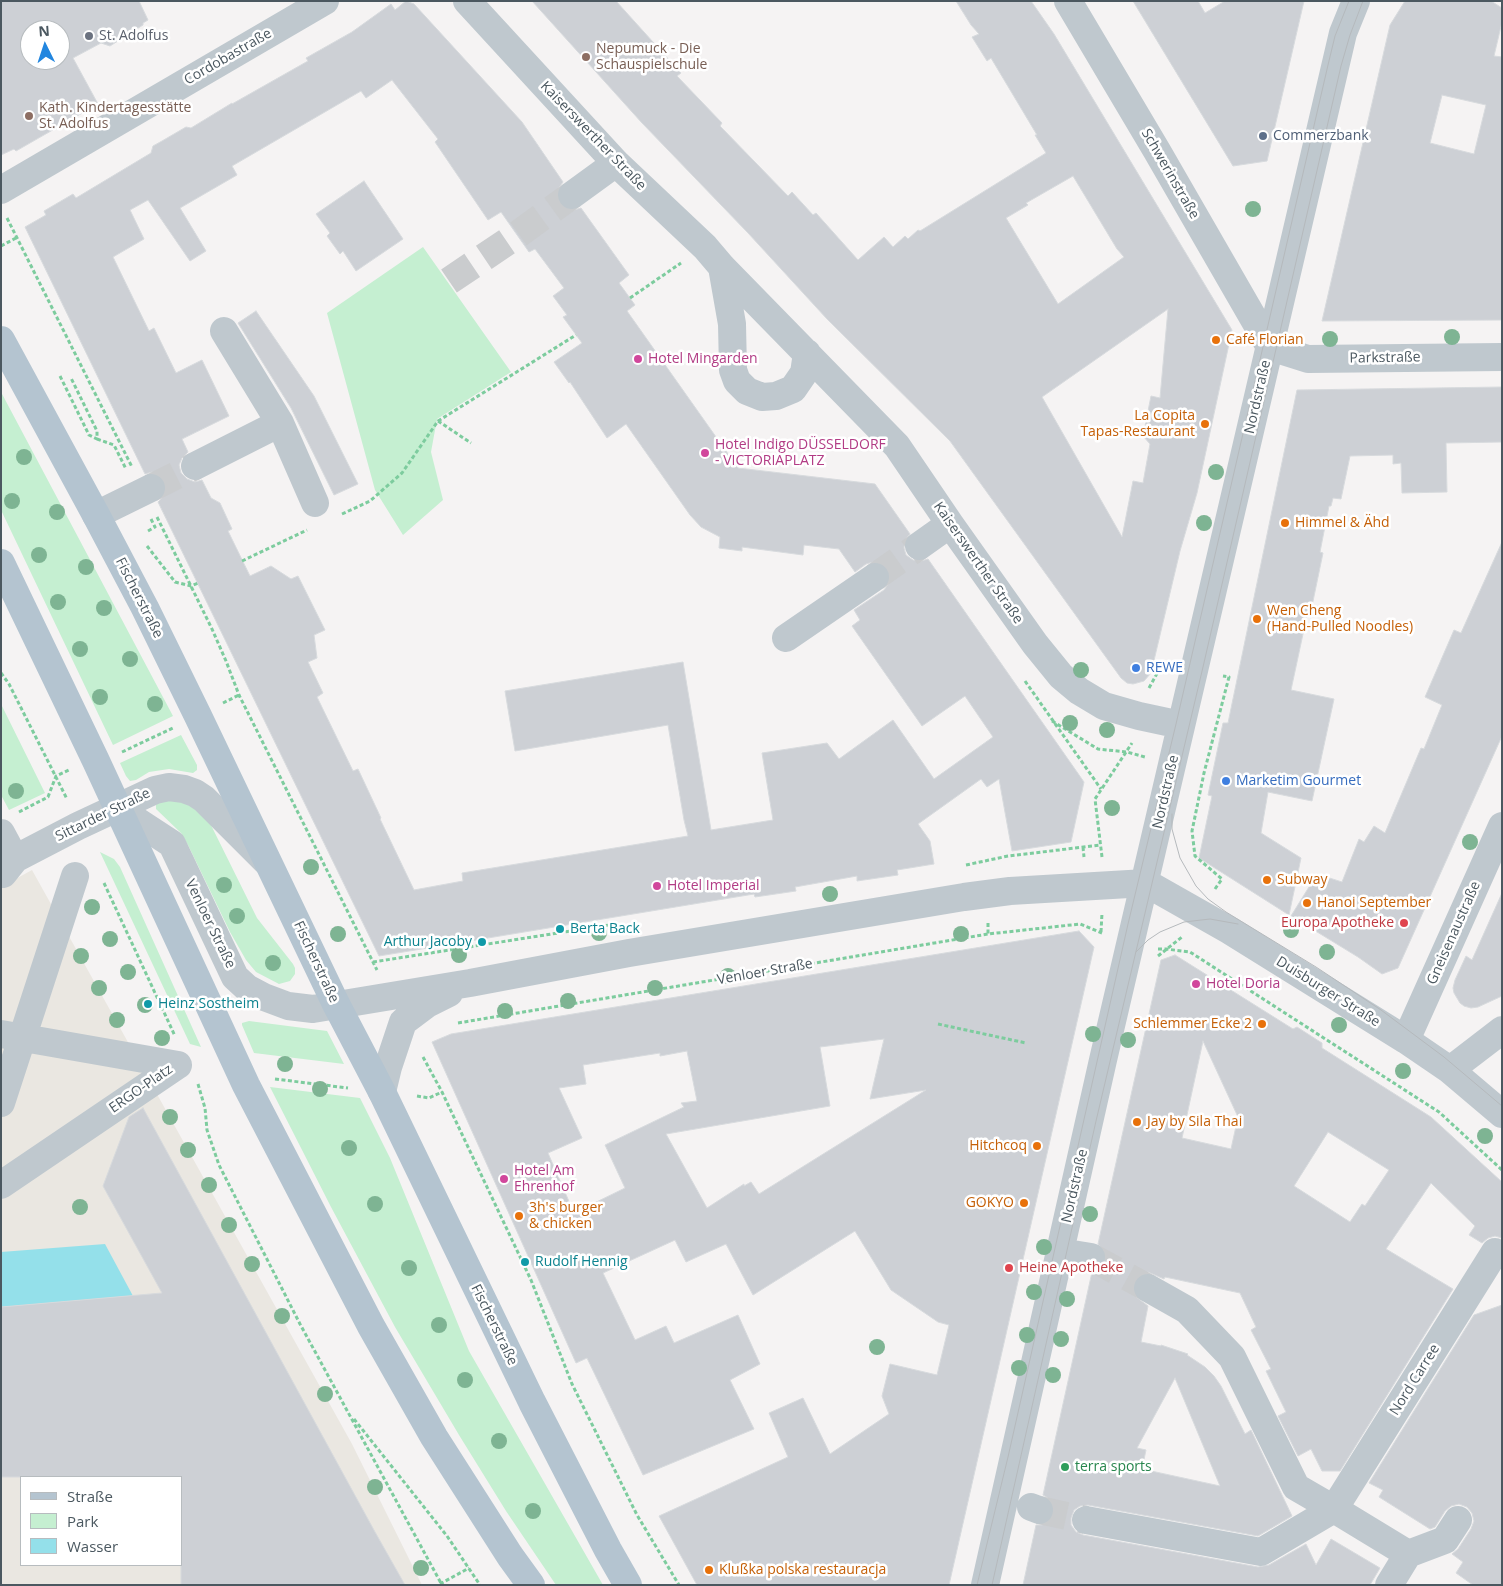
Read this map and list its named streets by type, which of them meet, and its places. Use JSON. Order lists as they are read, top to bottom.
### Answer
{
  "streets": {
    "main road": ["Fischerstraße"],
    "street": [
      "Cordobastraße",
      "Kaiserswerther Straße",
      "Schwerinstraße",
      "Parkstraße",
      "Nordstraße",
      "Sittarder Straße",
      "Venloer Straße",
      "Gneisenaustraße",
      "Duisburger Straße",
      "ERGO-Platz",
      "Nord Carree"
    ]
  },
  "crossings": [
    ["Kaiserswerther Straße", "Nordstraße"],
    ["Schwerinstraße", "Parkstraße"],
    ["Schwerinstraße", "Nordstraße"],
    ["Parkstraße", "Nordstraße"],
    ["Nordstraße", "Venloer Straße"],
    ["Nordstraße", "Duisburger Straße"],
    ["Fischerstraße", "Sittarder Straße"],
    ["Fischerstraße", "Venloer Straße"],
    ["Sittarder Straße", "Venloer Straße"],
    ["Venloer Straße", "Duisburger Straße"],
    ["Gneisenaustraße", "Duisburger Straße"]
  ],
  "places": [
    "St. Adolfus",
    "Nepumuck - Die Schauspielschule",
    "Kath. Kindertagesstätte St. Adolfus",
    "Commerzbank",
    "Café Florian",
    "Hotel Mingarden",
    "La Copita Tapas-Restaurant",
    "Hotel Indigo DÜSSELDORF - VICTORIAPLATZ",
    "Himmel & Ähd",
    "Wen Cheng (Hand-Pulled Noodles)",
    "REWE",
    "Marketim Gourmet",
    "Subway",
    "Hotel Imperial",
    "Hanoi September",
    "Europa Apotheke",
    "Berta Back",
    "Arthur Jacoby",
    "Hotel Doria",
    "Heinz Sostheim",
    "Schlemmer Ecke 2",
    "Jay by Sila Thai",
    "Hitchcoq",
    "Hotel Am Ehrenhof",
    "GOKYO",
    "3h's burger & chicken",
    "Rudolf Hennig",
    "Heine Apotheke",
    "terra sports",
    "Klußka polska restauracja"
  ],
  "legend": ["Straße", "Park", "Wasser"],
  "north": "top"
}
